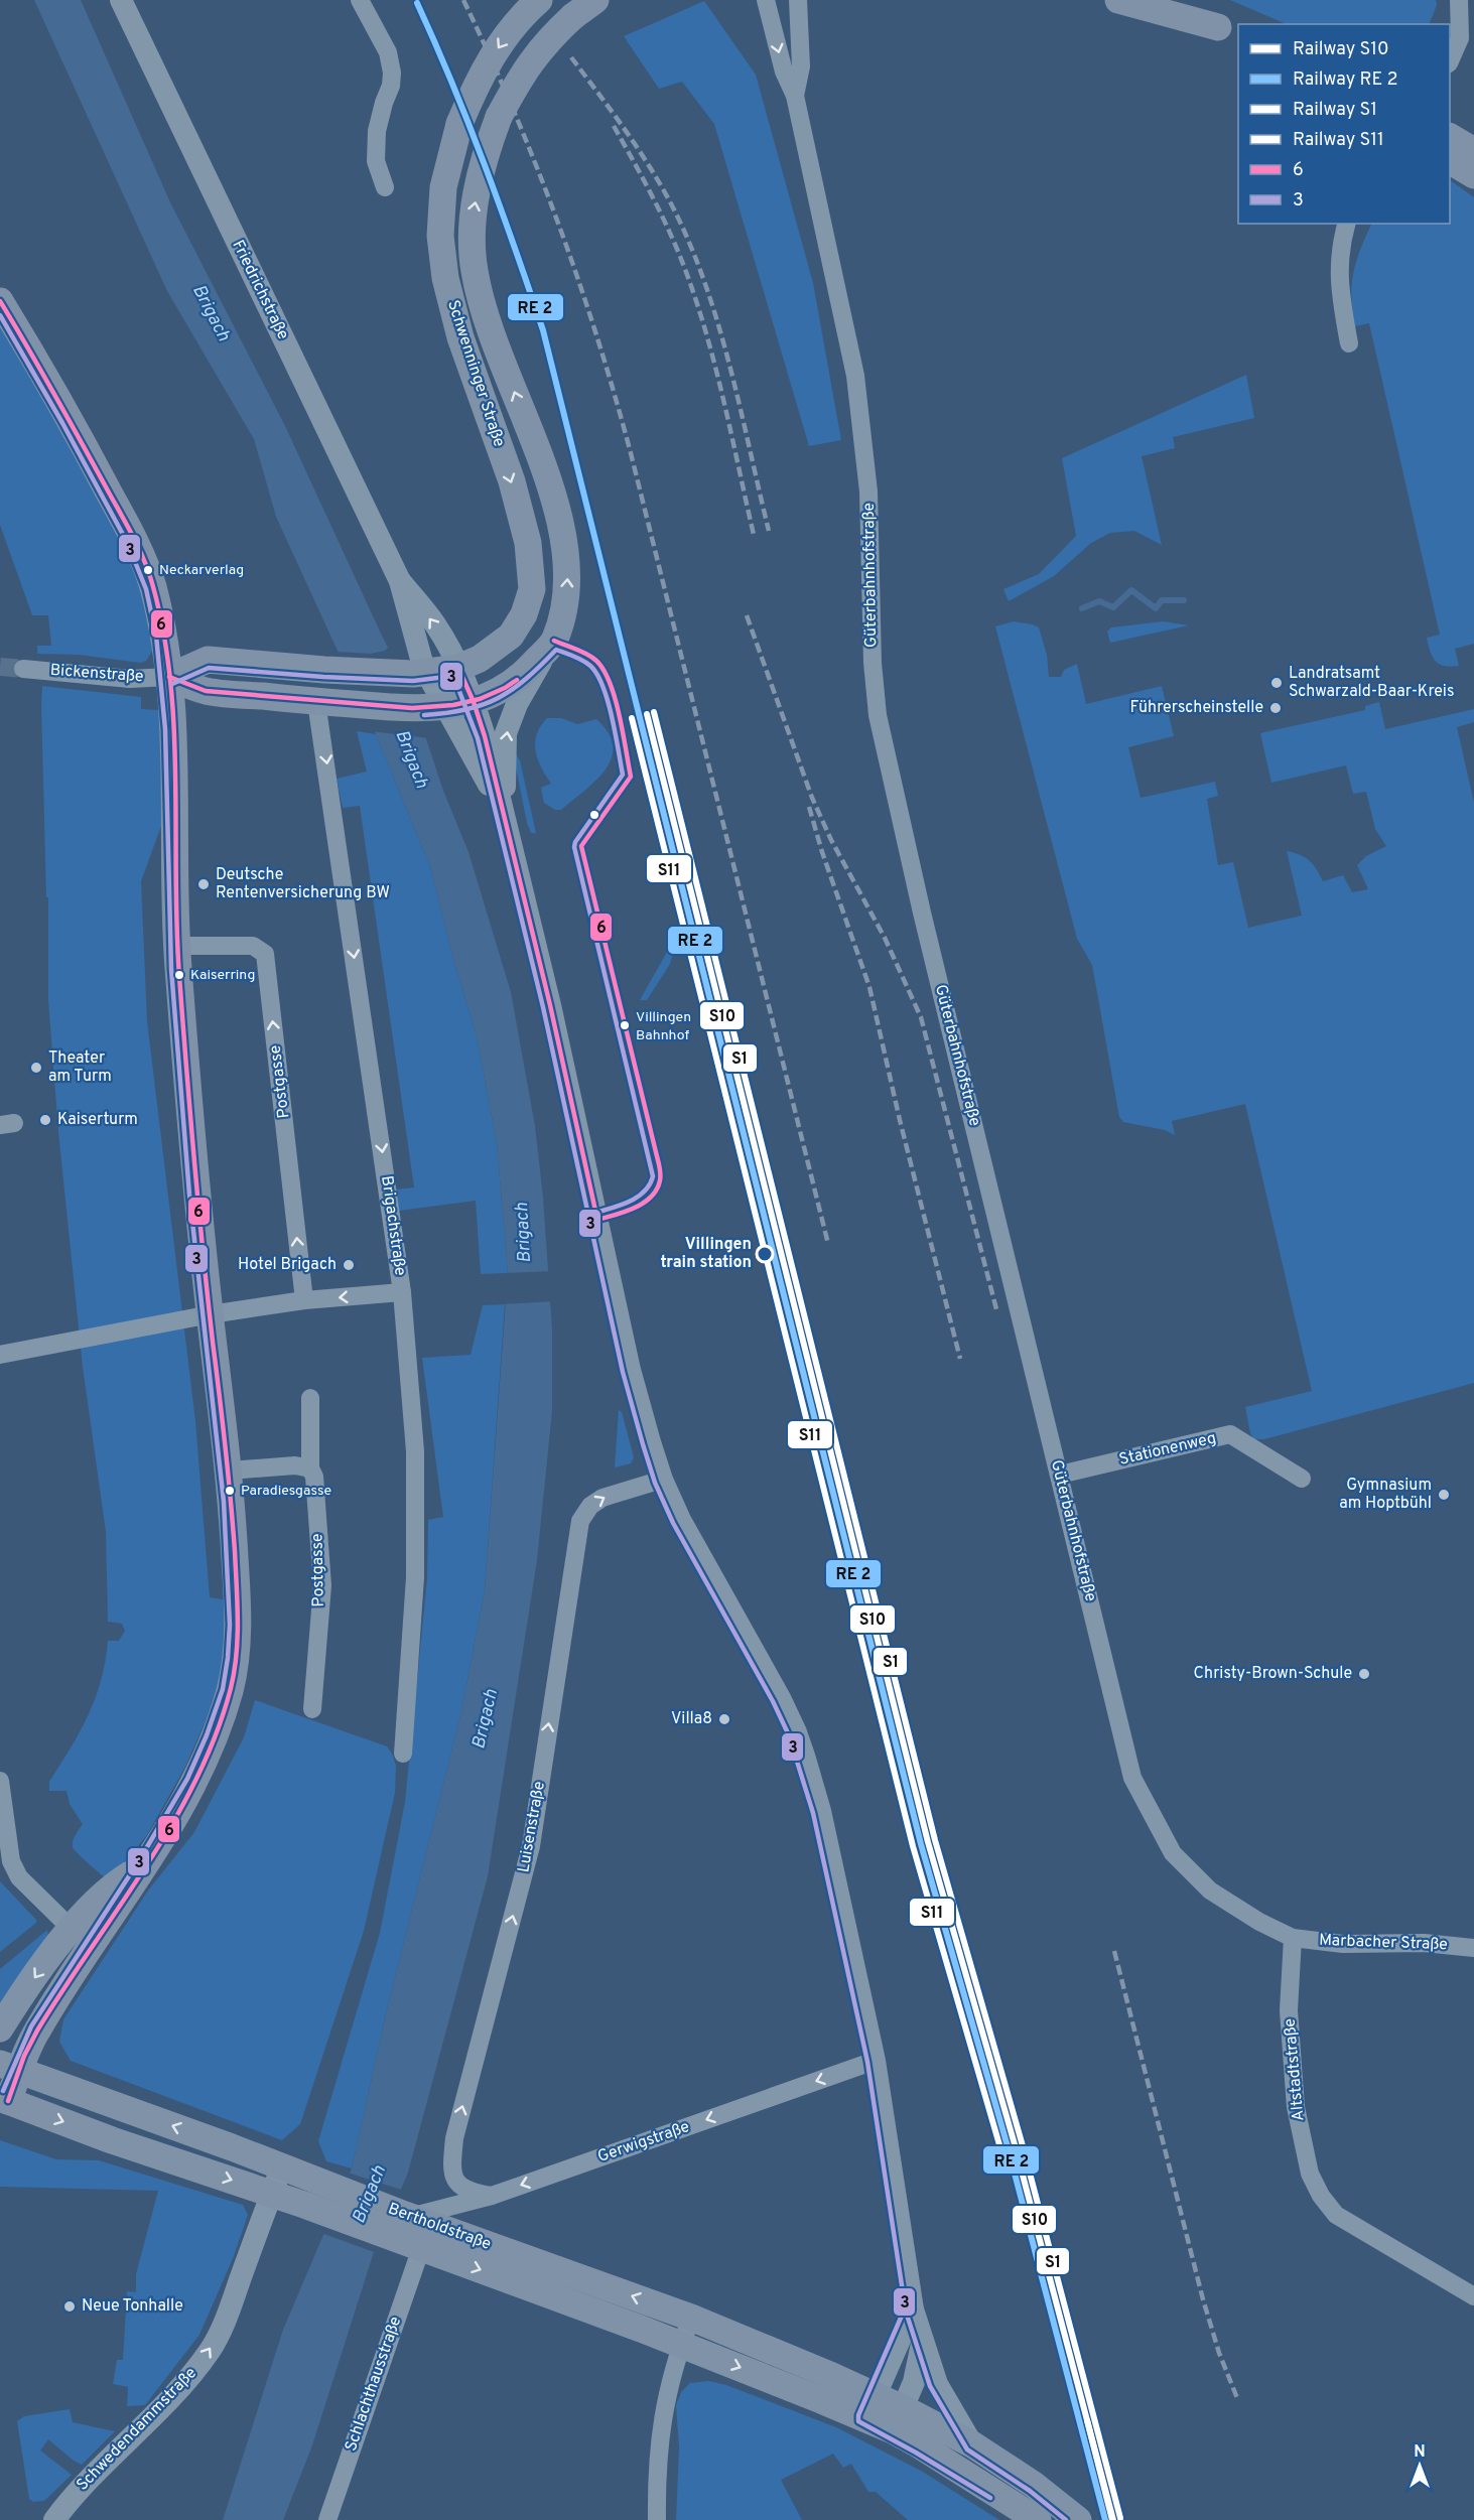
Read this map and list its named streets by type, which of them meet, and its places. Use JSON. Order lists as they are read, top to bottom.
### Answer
{
  "streets": {
    "main road": ["Schwenninger Straße", "Bickenstraße", "Bertholdstraße"],
    "street": [
      "Friedrichstraße",
      "Güterbahnhofstraße",
      "Postgasse",
      "Brigachstraße",
      "Stationenweg",
      "Luisenstraße",
      "Marbacher Straße",
      "Altstadtstraße",
      "Gerwigstraße",
      "Schlachthausstraße",
      "Schwedendammstraße"
    ]
  },
  "crossings": [
    ["Friedrichstraße", "Schwenninger Straße"],
    ["Friedrichstraße", "Bickenstraße"],
    ["Schwenninger Straße", "Bickenstraße"],
    ["Güterbahnhofstraße", "Stationenweg"],
    ["Güterbahnhofstraße", "Marbacher Straße"],
    ["Güterbahnhofstraße", "Altstadtstraße"],
    ["Bickenstraße", "Brigachstraße"],
    ["Luisenstraße", "Gerwigstraße"],
    ["Marbacher Straße", "Altstadtstraße"],
    ["Gerwigstraße", "Bertholdstraße"],
    ["Bertholdstraße", "Schlachthausstraße"],
    ["Bertholdstraße", "Schwedendammstraße"]
  ],
  "one_way": [
    "Postgasse",
    "Brigachstraße",
    "Luisenstraße",
    "Gerwigstraße",
    "Schwedendammstraße"
  ],
  "water": ["Brigach"],
  "places": [
    "Neckarverlag",
    "Landratsamt Schwarzald-Baar-Kreis",
    "Führerscheinstelle",
    "Deutsche Rentenversicherung BW",
    "Kaiserring",
    "Villingen Bahnhof",
    "Theater am Turm",
    "Kaiserturm",
    "Villingen train station",
    "Hotel Brigach",
    "Paradiesgasse",
    "Gymnasium am Hoptbühl",
    "Christy-Brown-Schule",
    "Villa8",
    "Neue Tonhalle"
  ],
  "lines": [
    "transit line 6",
    "transit line 3",
    "rail line S1",
    "rail line S10",
    "rail line S11"
  ],
  "legend": [
    "Railway S10",
    "Railway RE 2",
    "Railway S1",
    "Railway S11",
    "6",
    "3"
  ],
  "north": "top"
}
